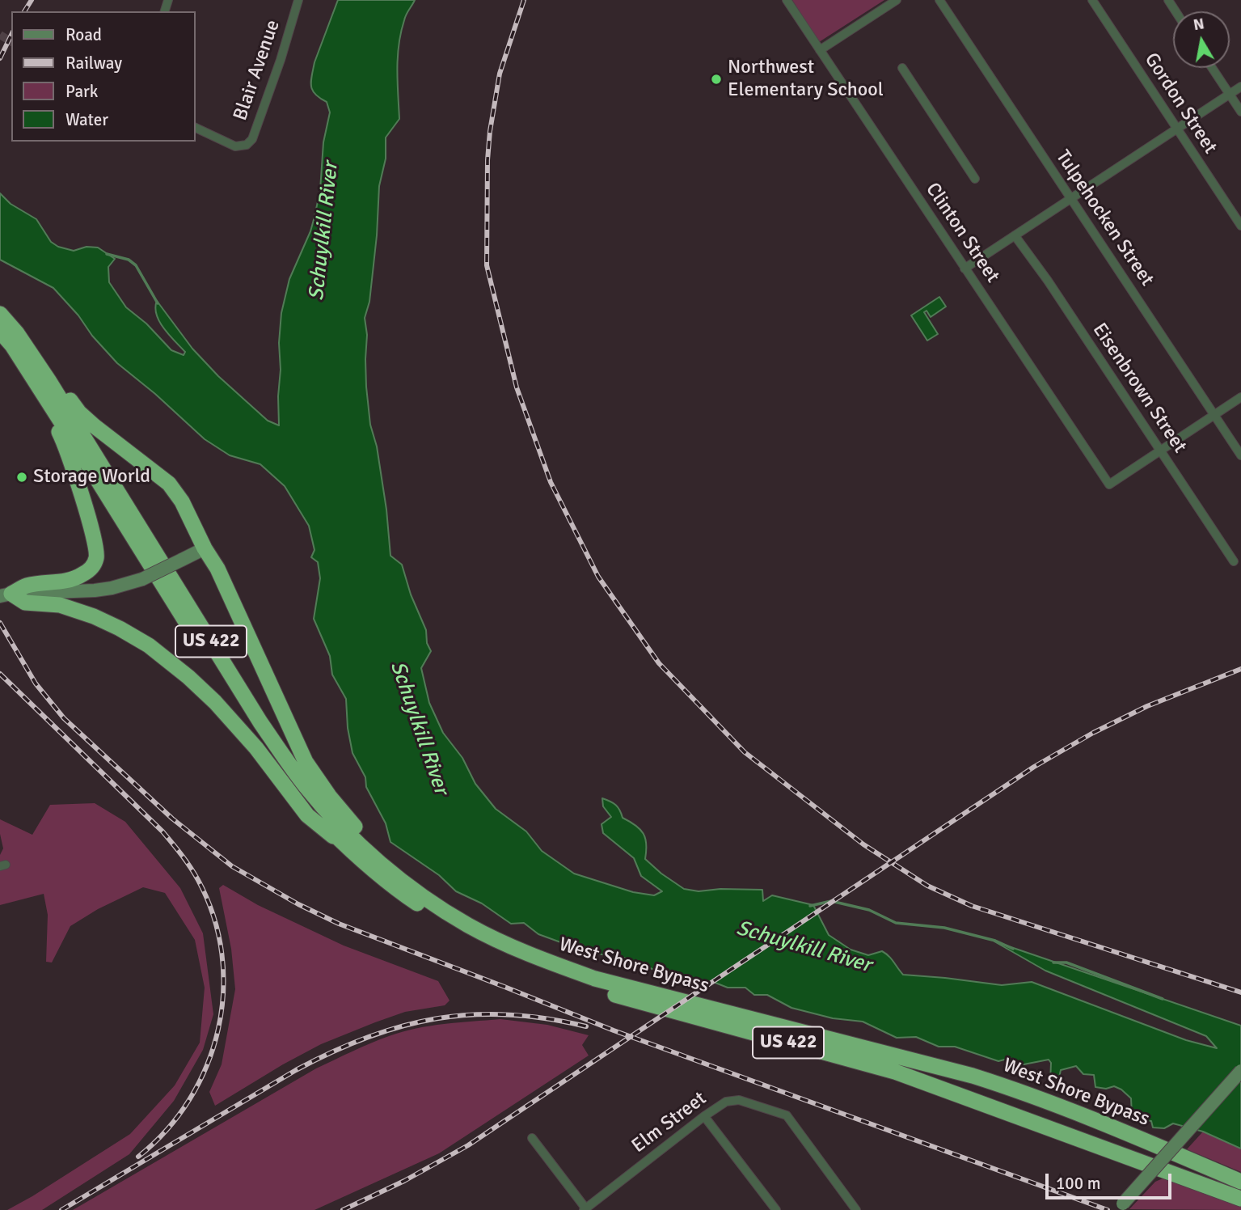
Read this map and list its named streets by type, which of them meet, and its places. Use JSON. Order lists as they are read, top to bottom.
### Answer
{
  "streets": {
    "highway": ["US 422", "West Shore Bypass"],
    "street": [
      "Blair Avenue",
      "Gordon Street",
      "Tulpehocken Street",
      "Clinton Street",
      "Eisenbrown Street",
      "Elm Street"
    ]
  },
  "crossings": [
    ["Clinton Street", "Eisenbrown Street"]
  ],
  "water": ["Schuylkill River"],
  "places": ["Northwest Elementary School", "Storage World"],
  "legend": [
    "Road",
    "Railway",
    "Park",
    "Water"
  ],
  "scale_bar": "100 m",
  "north": "top"
}
